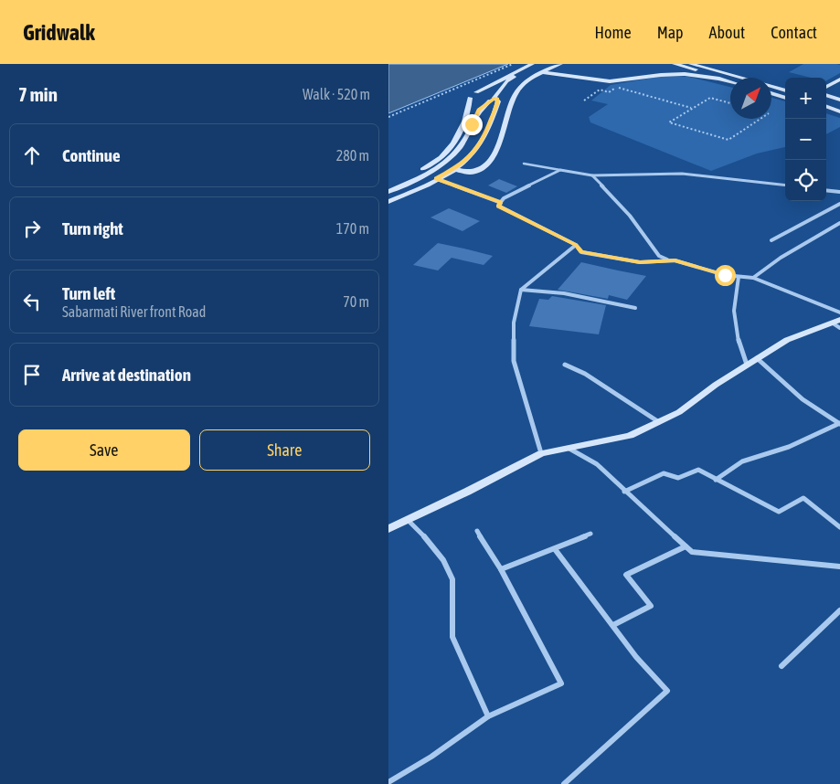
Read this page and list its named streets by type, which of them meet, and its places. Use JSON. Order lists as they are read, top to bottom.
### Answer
{
  "north": "top right",
  "page": {
    "header": "Gridwalk",
    "nav": [
      "Home",
      "Map",
      "About",
      "Contact"
    ],
    "heading": ["7 min", "Walk · 520 m"],
    "map_buttons": ["+", "−"],
    "list": [
      ["Continue", "280 m"],
      ["Turn right", "170 m"],
      ["Turn left", "Sabarmati River front Road", "70 m"],
      "Arrive at destination"
    ],
    "buttons": ["Save", "Share"]
  }
}
